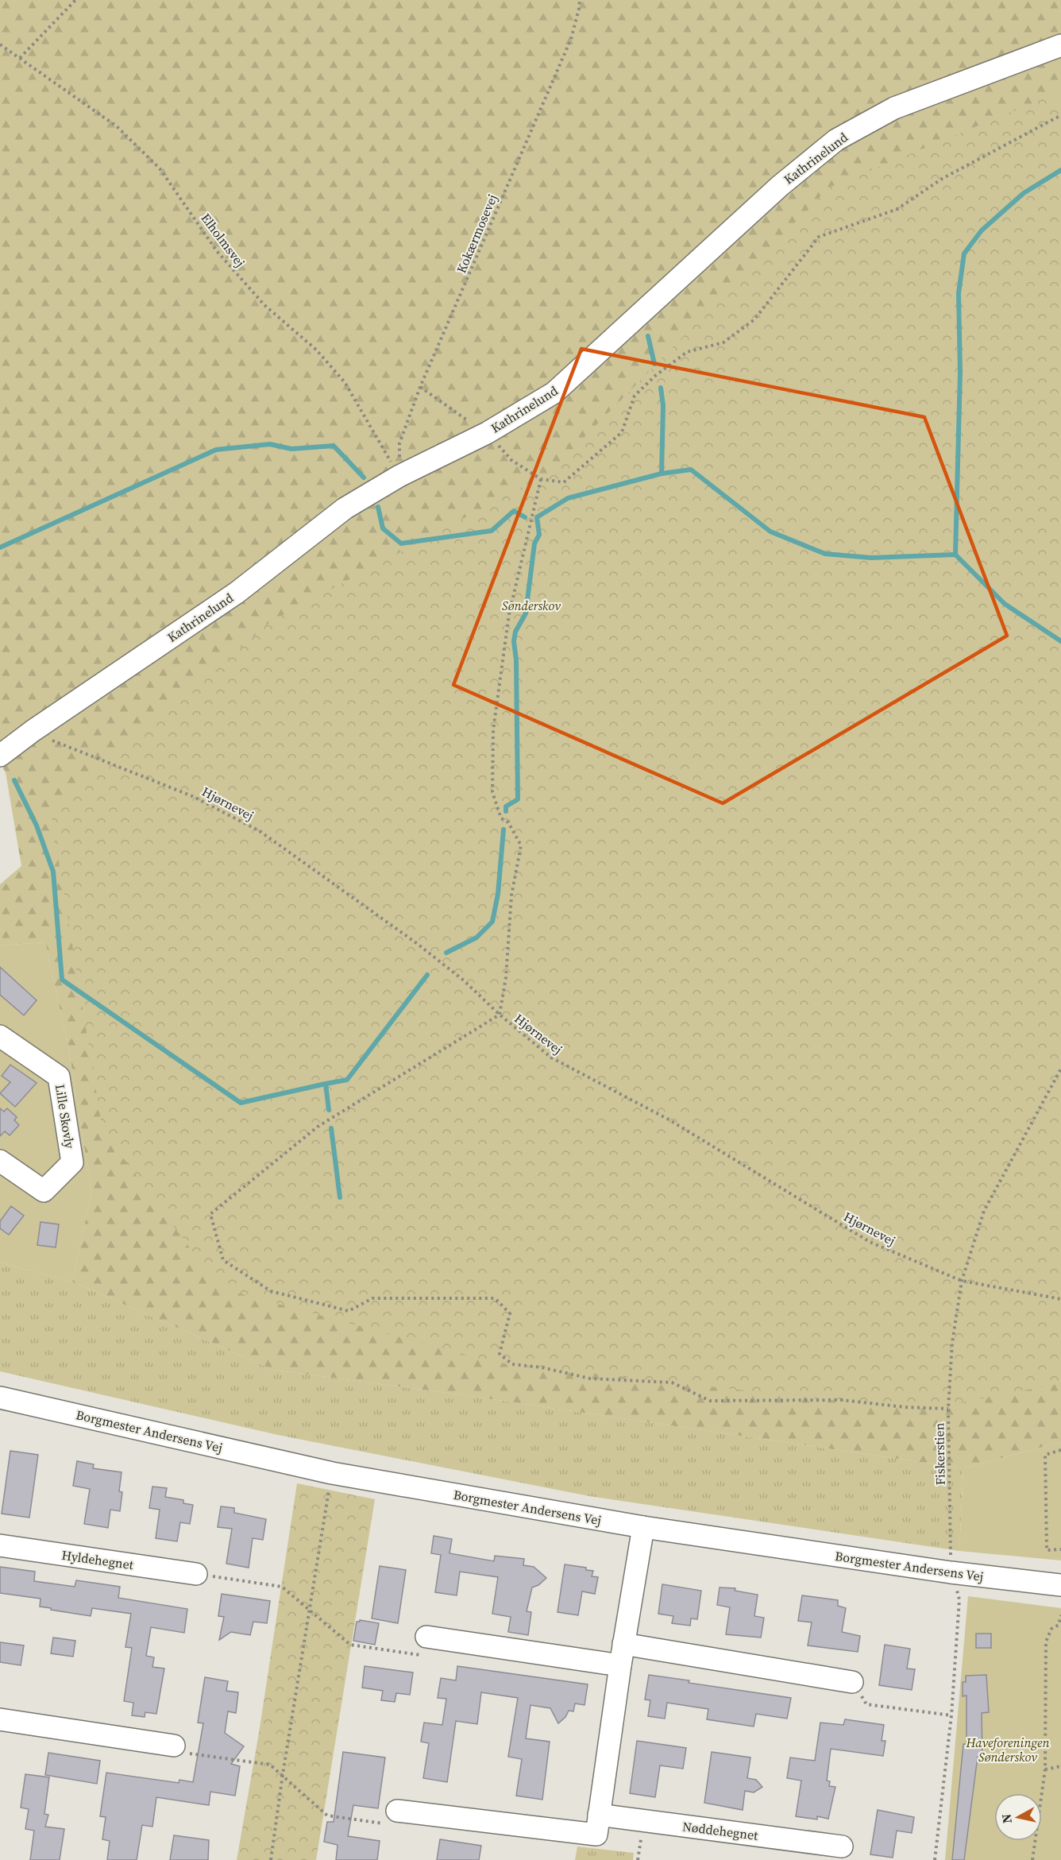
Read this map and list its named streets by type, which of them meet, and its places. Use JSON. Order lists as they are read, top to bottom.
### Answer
{
  "streets": {
    "street": [
      "Kathrinelund",
      "Lille Skovly",
      "Borgmester Andersens Vej",
      "Hyldehegnet",
      "Nøddehegnet"
    ],
    "path": [
      "Kokærmosevej",
      "Elholmsvej",
      "Hjørnevej",
      "Fiskerstien"
    ]
  },
  "crossings": [
    ["Kathrinelund", "Kokærmosevej"],
    ["Kathrinelund", "Elholmsvej"],
    ["Kathrinelund", "Hjørnevej"],
    ["Kokærmosevej", "Elholmsvej"],
    ["Hjørnevej", "Fiskerstien"],
    ["Borgmester Andersens Vej", "Fiskerstien"]
  ],
  "parks": ["Sønderskov", "Haveforeningen Sønderskov"],
  "north": "left"
}
